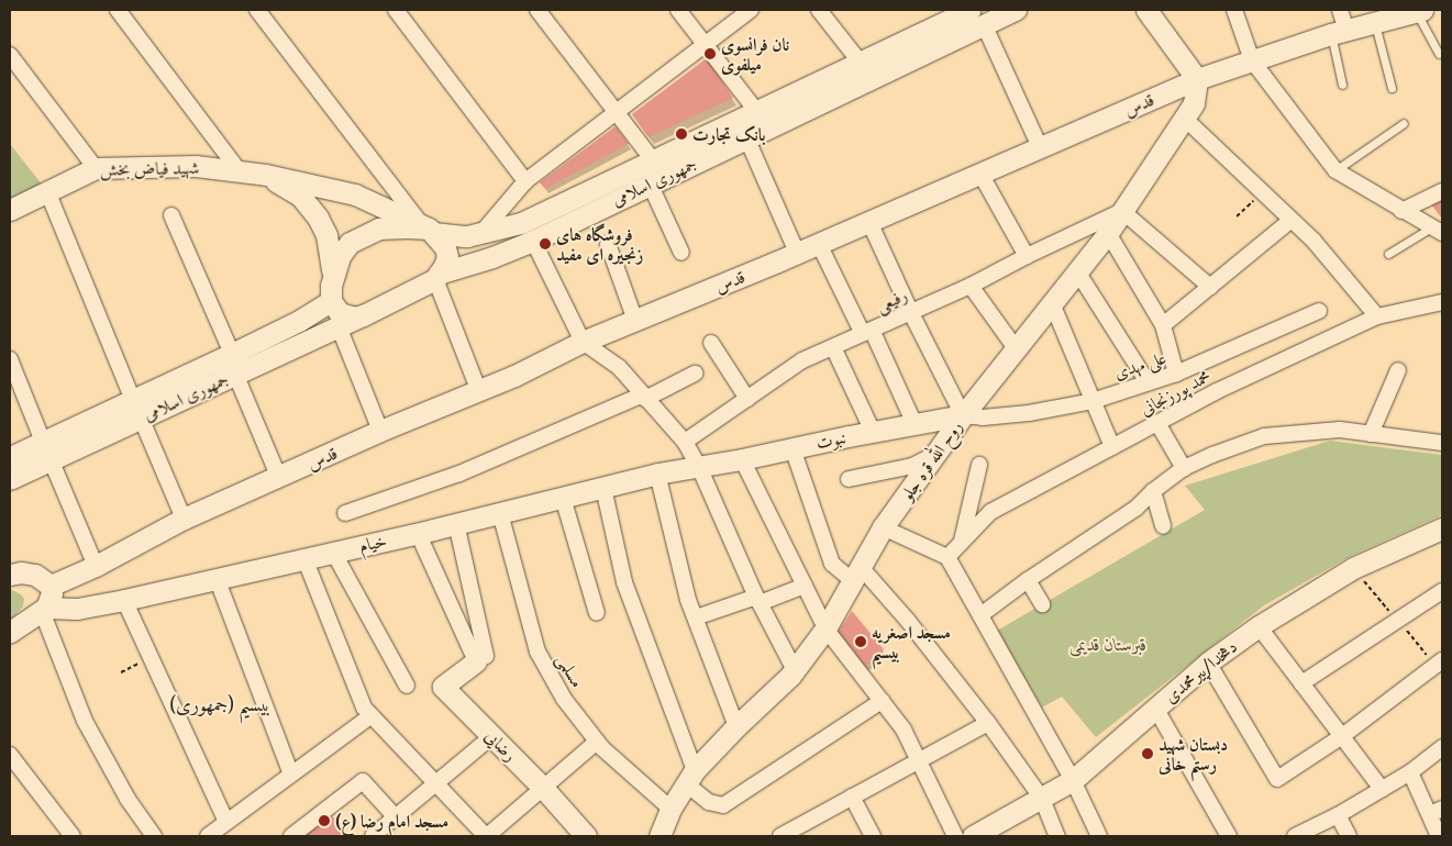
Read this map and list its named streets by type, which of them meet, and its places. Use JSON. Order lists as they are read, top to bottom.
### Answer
{
  "streets": {
    "street": [
      "قدس",
      "شهید فیاض بخش",
      "جمهوری اسلامی",
      "رفیعی",
      "علی مهدی",
      "محمد پورزنجانی",
      "نبوت",
      "روح الله قره جلو",
      "خیام",
      "مسلمی",
      "دهخدا/پیرمحمدی",
      "رضایی"
    ]
  },
  "crossings": [
    ["قدس", "روح الله قره جلو"],
    ["شهید فیاض بخش", "جمهوری اسلامی"],
    ["رفیعی", "روح الله قره جلو"],
    ["علی مهدی", "نبوت"],
    ["علی مهدی", "روح الله قره جلو"],
    ["نبوت", "روح الله قره جلو"],
    ["نبوت", "خیام"],
    ["روح الله قره جلو", "مسلمی"],
    ["خیام", "مسلمی"]
  ],
  "districts": ["(بیسیم (جمهوری"],
  "parks": ["قبرستان قدیمى"],
  "places": [
    "نان فرانسوی میلفوی",
    "بانک تجارت",
    "فروشگاه های زنجیره ای مفید",
    "مسجد اصغریه بیسیم",
    "دبستان شهید رستم خانی",
    "مسجد امام رضا (ع)"
  ]
}
